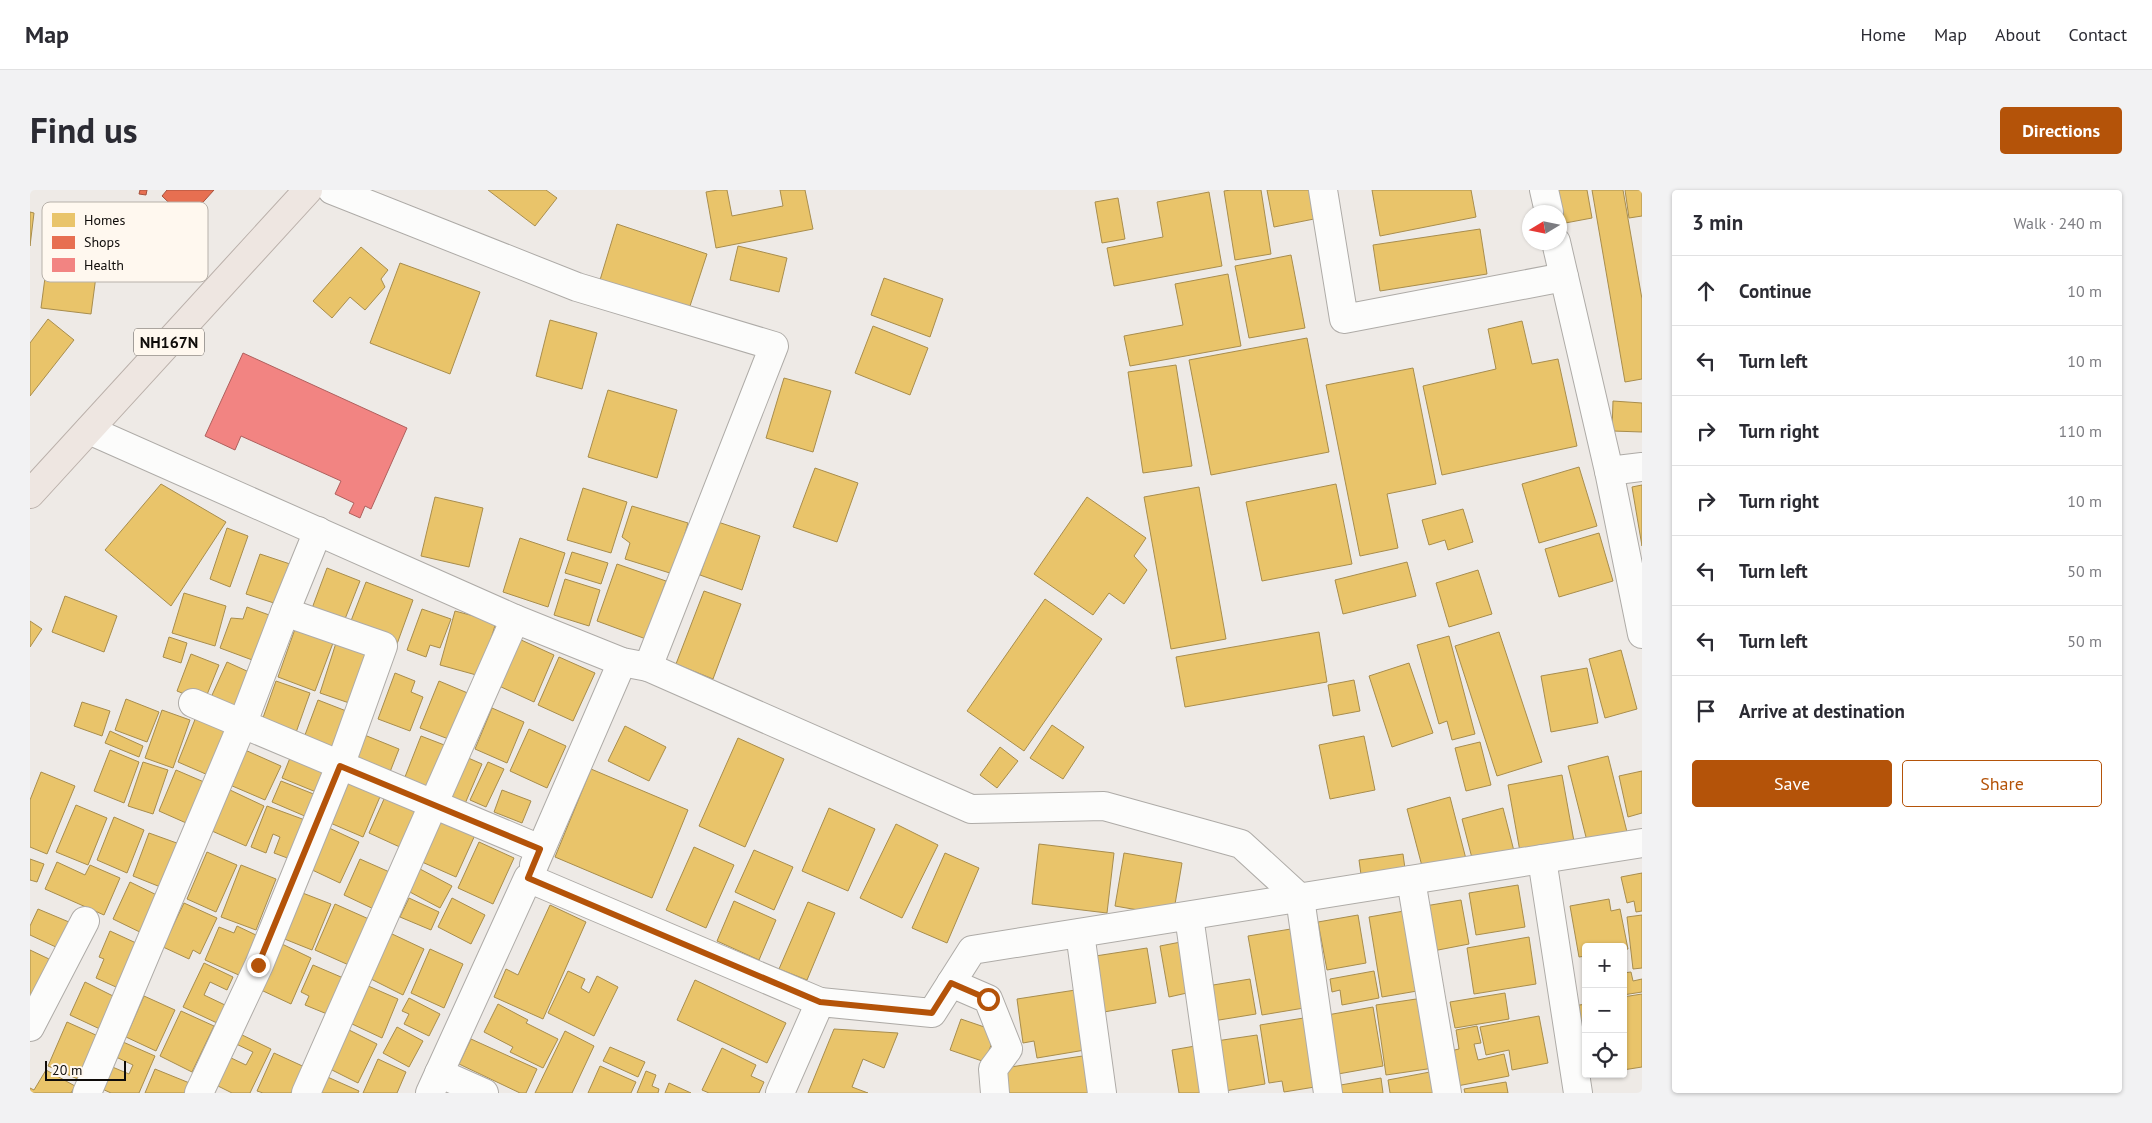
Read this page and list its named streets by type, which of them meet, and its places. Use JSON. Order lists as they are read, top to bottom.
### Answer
{
  "streets": {
    "highway": ["NH167N"]
  },
  "legend": ["Homes", "Shops", "Health"],
  "scale_bar": "20 m",
  "north": "left",
  "page": {
    "header": "Map",
    "nav": [
      "Home",
      "Map",
      "About",
      "Contact"
    ],
    "title": "Find us",
    "buttons": [
      "Directions",
      ["Save", "Share"]
    ],
    "heading": ["3 min", "Walk · 240 m"],
    "list": [
      ["Continue", "10 m"],
      ["Turn left", "10 m"],
      ["Turn right", "110 m"],
      ["Turn right", "10 m"],
      ["Turn left", "50 m"],
      ["Turn left", "50 m"],
      "Arrive at destination"
    ],
    "map_buttons": ["+", "−"],
    "scale": "20 m"
  }
}
